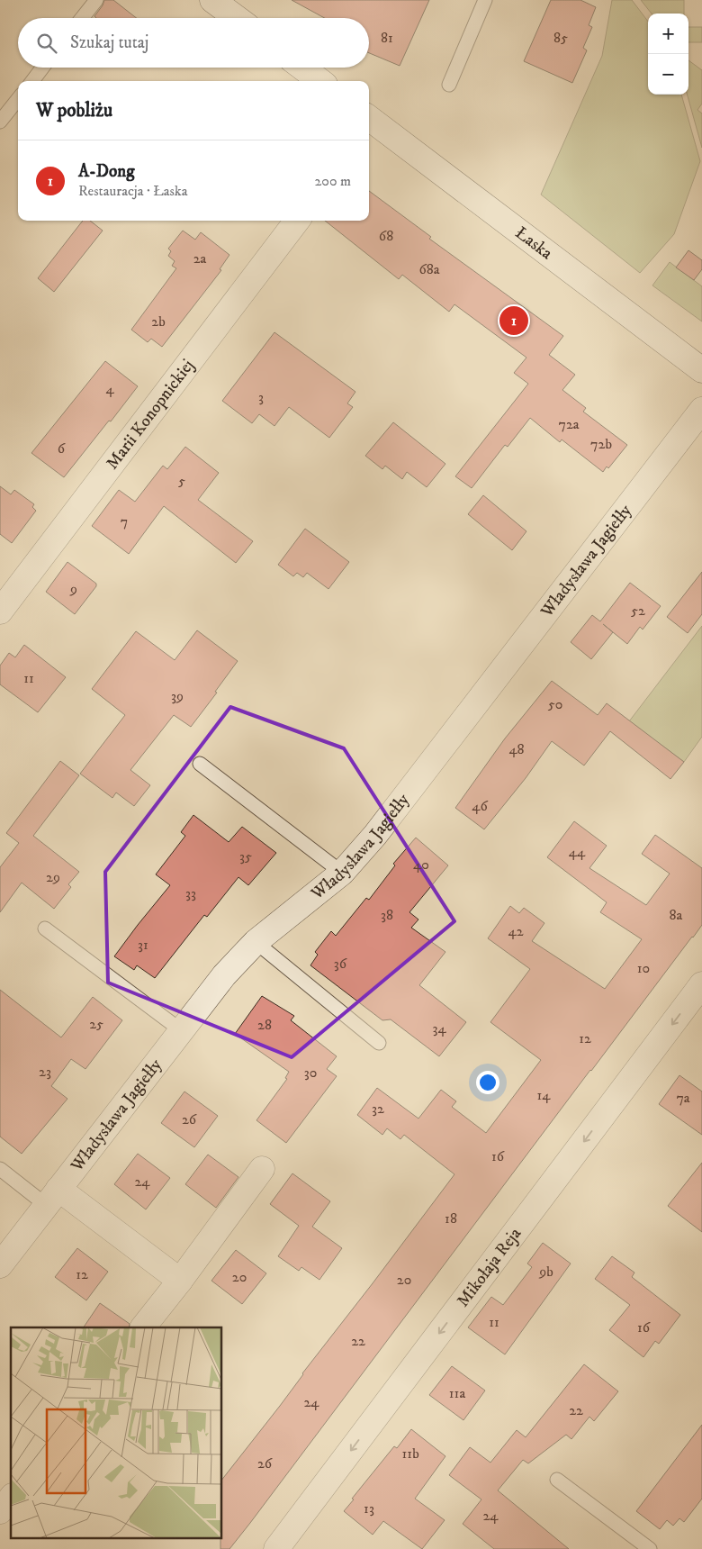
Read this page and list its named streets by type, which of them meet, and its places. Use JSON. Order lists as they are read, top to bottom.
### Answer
{
  "streets": {
    "street": [
      "Łaska",
      "Marii Konopnickiej",
      "Władysława Jagiełły",
      "Mikołaja Reja"
    ]
  },
  "one_way": ["Mikołaja Reja"],
  "house_numbers": [
    "81",
    "85",
    "68",
    "2a",
    "68a",
    "2b",
    "4",
    "3",
    "72a",
    "72b",
    "6",
    "5",
    "7",
    "9",
    "52",
    "11",
    "39",
    "50",
    "48",
    "46",
    "44",
    "35",
    "40",
    "29",
    "33",
    "38",
    "8a",
    "42",
    "31",
    "36",
    "10",
    "25",
    "28",
    "34",
    "12",
    "23",
    "30",
    "14",
    "7a",
    "32",
    "26",
    "16",
    "24",
    "18",
    "9b",
    "12",
    "20",
    "20",
    "11",
    "16",
    "22",
    "11a",
    "24",
    "22",
    "11b",
    "26",
    "13",
    "24"
  ],
  "page": {
    "map_buttons": ["+", "−"],
    "search": "Szukaj tutaj",
    "heading": "W pobliżu",
    "list": [
      {
        "mark": "1",
        "name": "A-Dong",
        "note": "Restauracja · Łaska",
        "value": "200 m"
      }
    ],
    "pins": "1"
  }
}
